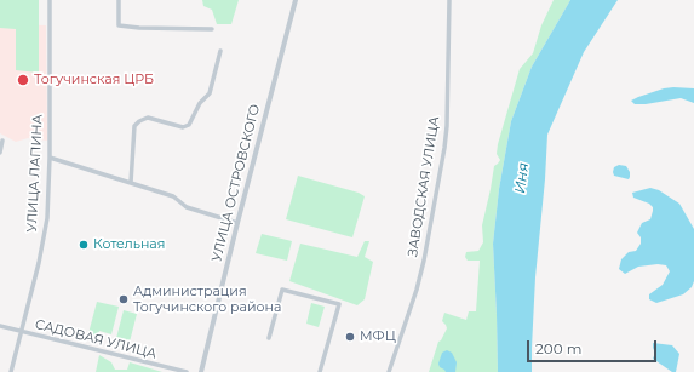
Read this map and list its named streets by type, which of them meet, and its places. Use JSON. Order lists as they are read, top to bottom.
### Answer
{
  "streets": {
    "street": [
      "УЛИЦА ЛАПИНА",
      "УЛИЦА ОСТРОВСКОГО",
      "ЗАВОДСКАЯ УЛИЦА",
      "САДОВАЯ УЛИЦА"
    ]
  },
  "crossings": [
    ["УЛИЦА ЛАПИНА", "САДОВАЯ УЛИЦА"]
  ],
  "water": ["Иня"],
  "places": [
    "Тогучинская ЦРБ",
    "Котельная",
    "Администрация Тогучинского района",
    "МФЦ"
  ],
  "scale_bar": "200 m"
}
